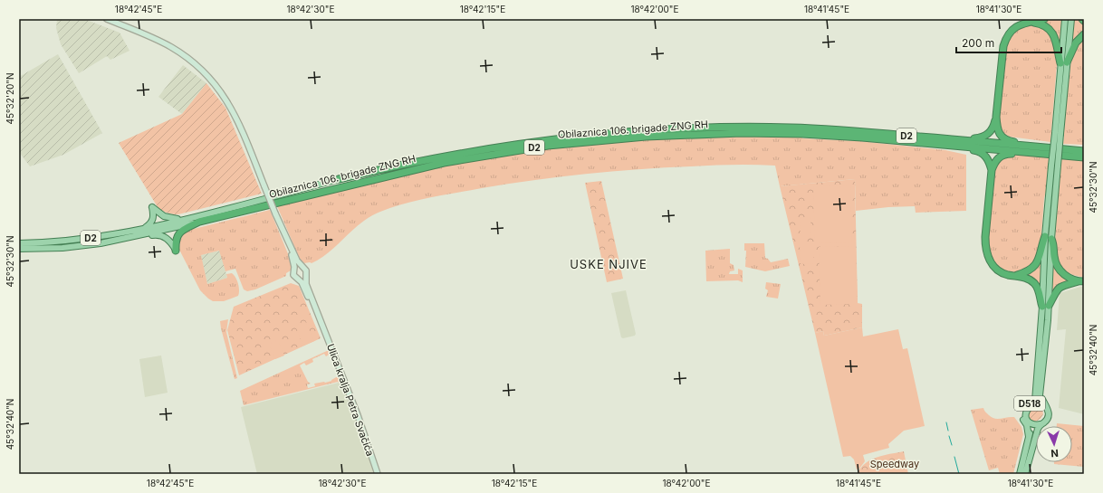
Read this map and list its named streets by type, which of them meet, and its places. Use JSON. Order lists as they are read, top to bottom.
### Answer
{
  "streets": {
    "highway": ["Obilaznica 106. brigade ZNG RH", "D2"],
    "main road": ["Ulica kralja Petra Svačića", "D518"]
  },
  "districts": ["USKE NJIVE"],
  "parks": ["Speedway"],
  "scale_bar": "200 m",
  "north": "bottom",
  "coordinates": [
    "18°42'45\"E",
    "18°42'30\"E",
    "18°42'15\"E",
    "18°42'00\"E",
    "18°41'45\"E",
    "18°41'30\"E",
    "45°32'20\"N",
    "45°32'30\"N",
    "45°32'40\"N"
  ]
}
